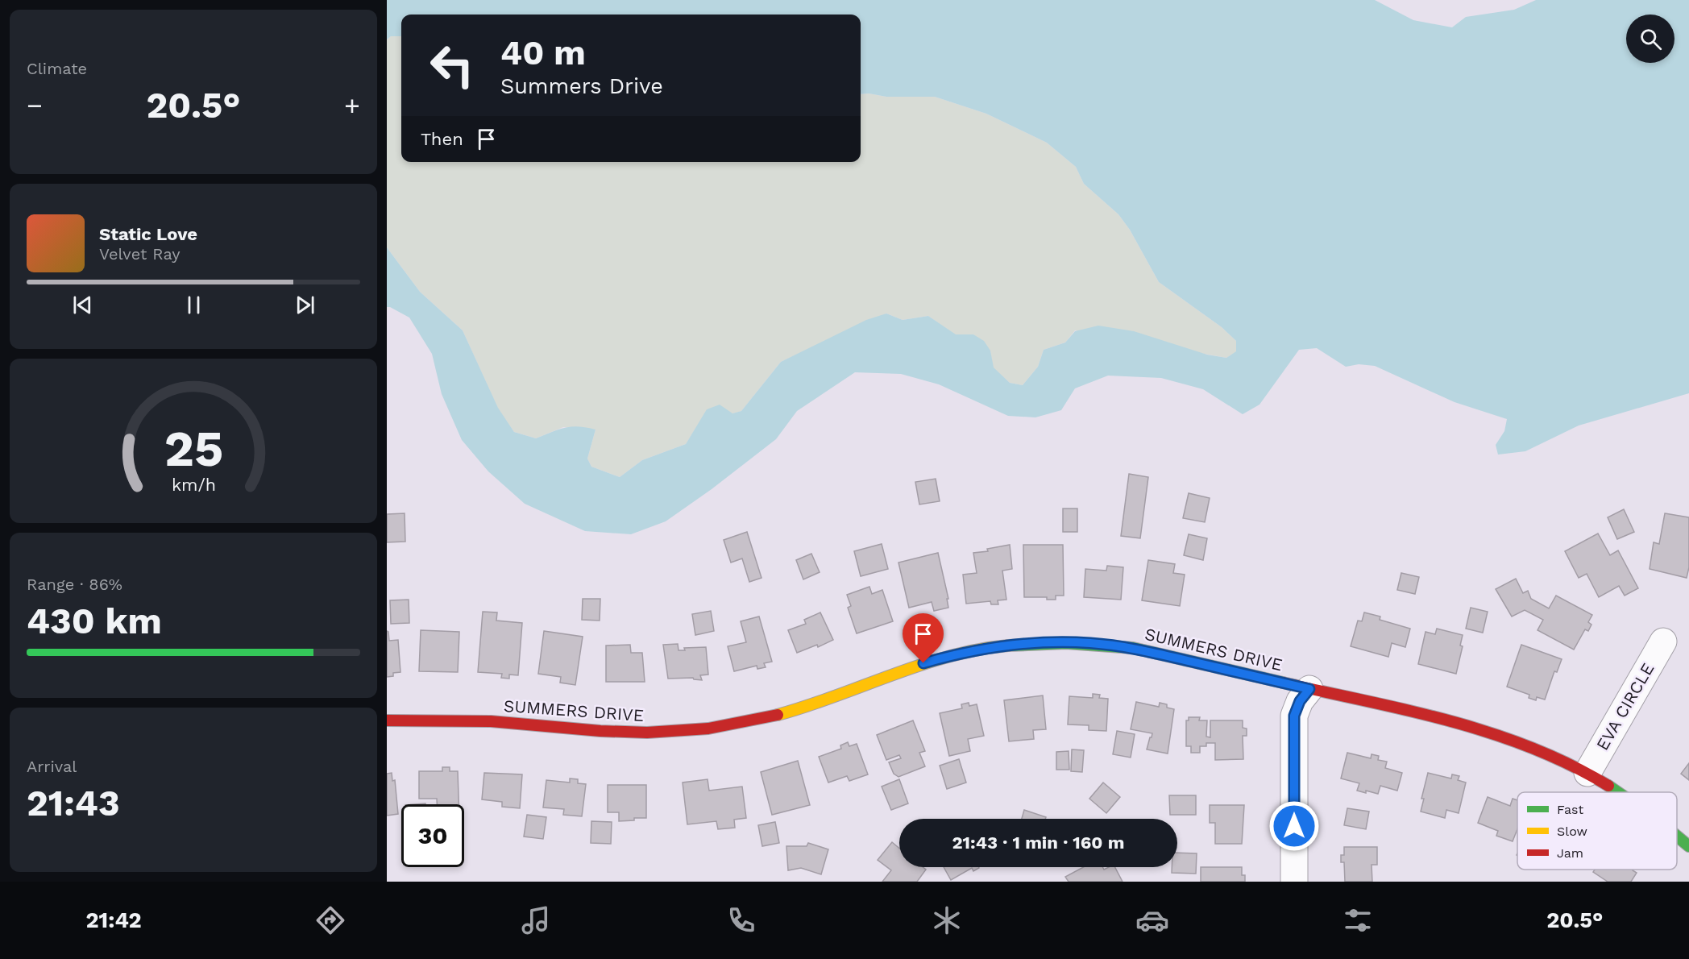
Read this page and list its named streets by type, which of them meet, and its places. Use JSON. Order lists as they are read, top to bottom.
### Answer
{
  "streets": {
    "street": ["SUMMERS DRIVE", "EVA CIRCLE"]
  },
  "crossings": [
    ["SUMMERS DRIVE", "EVA CIRCLE"]
  ],
  "legend": ["Fast", "Slow", "Jam"],
  "page": {
    "tile": [
      "Climate",
      ["Range · 86%", "430 km"],
      ["Arrival", "21:43"]
    ],
    "turn": ["40 m", "Summers Drive"],
    "heat": ["−", "20.5°", "+"],
    "then": "Then",
    "song": ["Static Love", "Velvet Ray"],
    "limit": "30",
    "trip": "21:43 · 1 min · 160 m",
    "tabs": ["21:42", "20.5°"],
    "gauge": ["25", "km/h"]
  }
}
